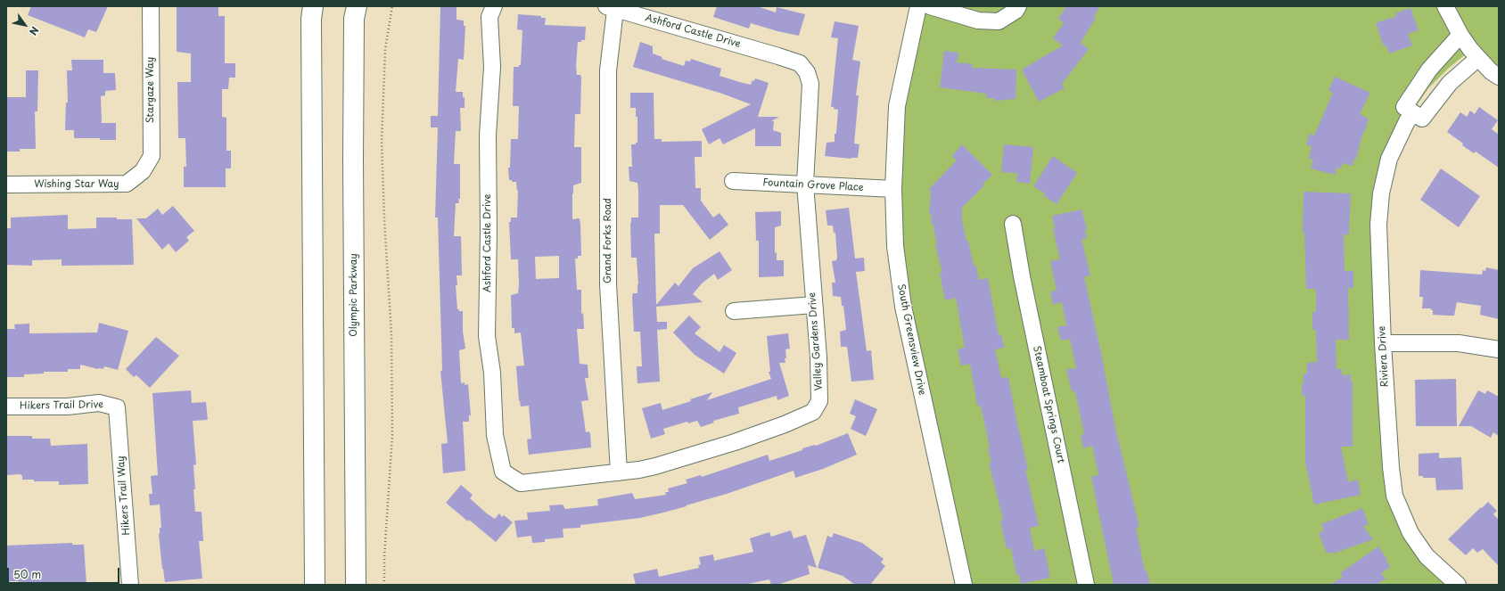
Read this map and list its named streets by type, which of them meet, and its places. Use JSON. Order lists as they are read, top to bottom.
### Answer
{
  "streets": {
    "main road": ["Olympic Parkway"],
    "street": [
      "Ashford Castle Drive",
      "Stargaze Way",
      "Wishing Star Way",
      "Fountain Grove Place",
      "Grand Forks Road",
      "South Greensview Drive",
      "Valley Gardens Drive",
      "Riviera Drive",
      "Steamboat Springs Court",
      "Hikers Trail Drive",
      "Hikers Trail Way"
    ]
  },
  "crossings": [
    ["Ashford Castle Drive", "Grand Forks Road"],
    ["Ashford Castle Drive", "Valley Gardens Drive"],
    ["Stargaze Way", "Wishing Star Way"],
    ["Fountain Grove Place", "South Greensview Drive"],
    ["Fountain Grove Place", "Valley Gardens Drive"],
    ["Grand Forks Road", "Valley Gardens Drive"],
    ["Hikers Trail Drive", "Hikers Trail Way"]
  ],
  "scale_bar": "50 m",
  "north": "bottom right"
}
